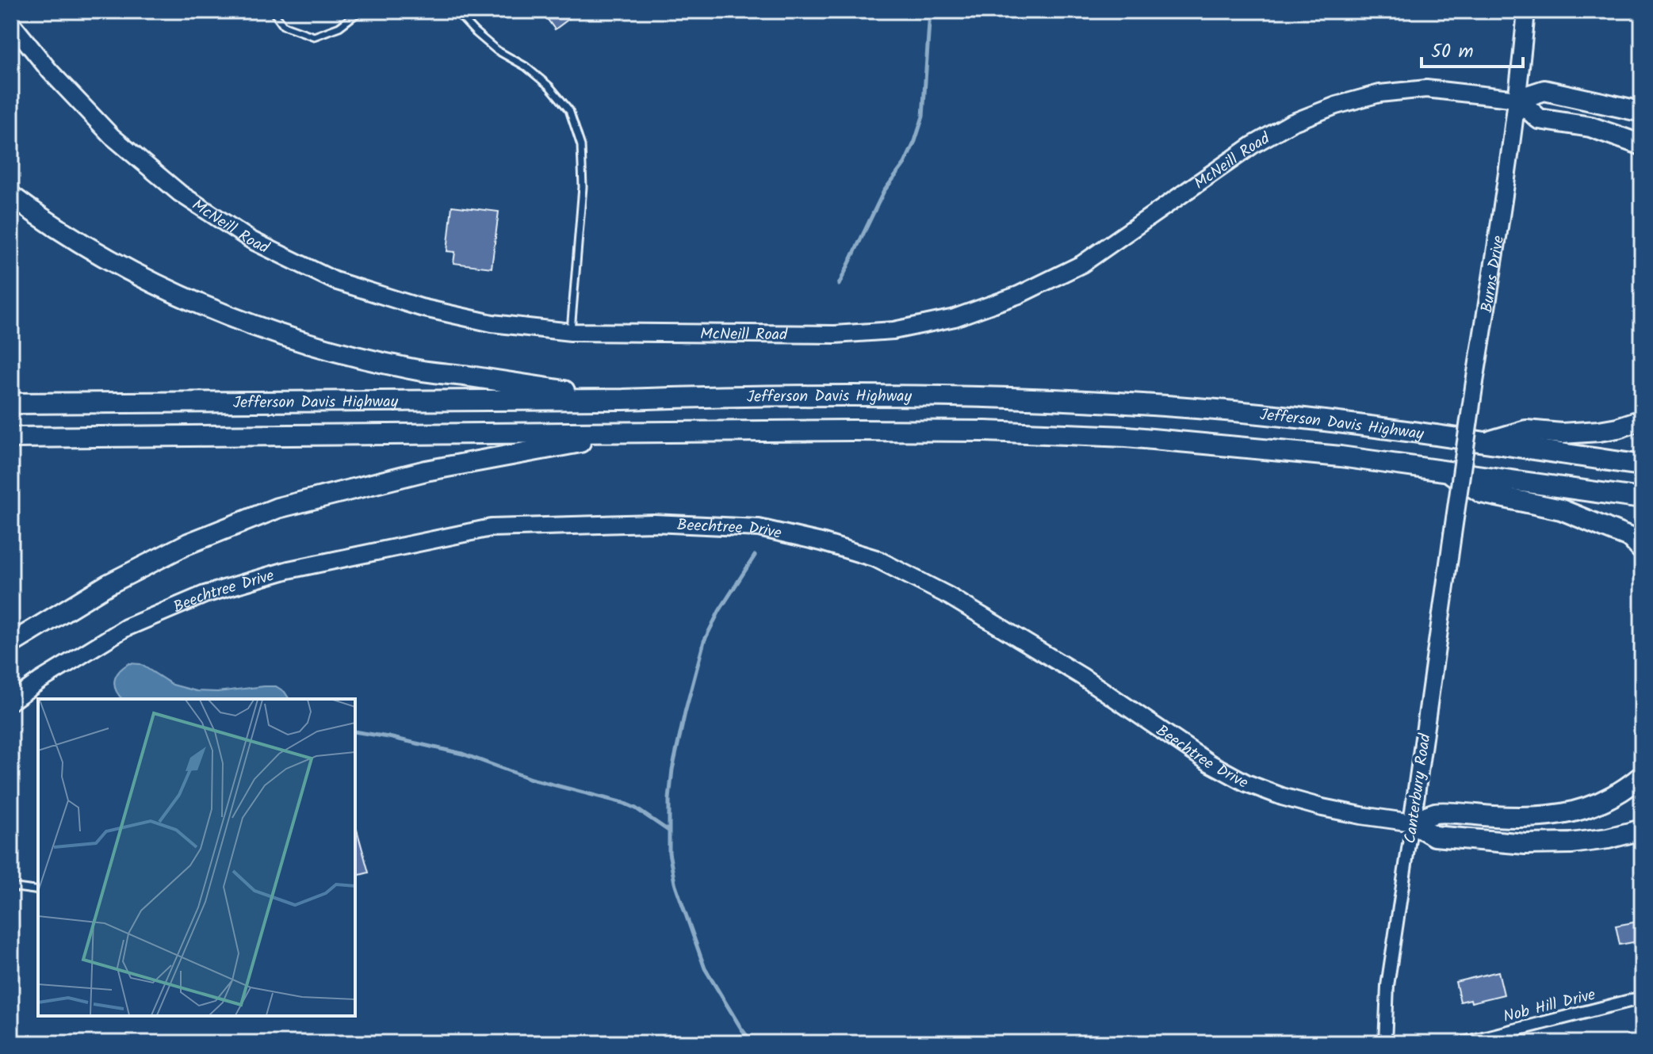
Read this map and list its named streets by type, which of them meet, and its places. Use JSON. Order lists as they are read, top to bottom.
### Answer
{
  "streets": {
    "highway": ["Jefferson Davis Highway"],
    "street": [
      "McNeill Road",
      "Burns Drive",
      "Beechtree Drive",
      "Canterbury Road",
      "Nob Hill Drive"
    ]
  },
  "crossings": [
    ["McNeill Road", "Burns Drive"],
    ["Burns Drive", "Canterbury Road"],
    ["Beechtree Drive", "Canterbury Road"]
  ],
  "scale_bar": "50 m"
}
